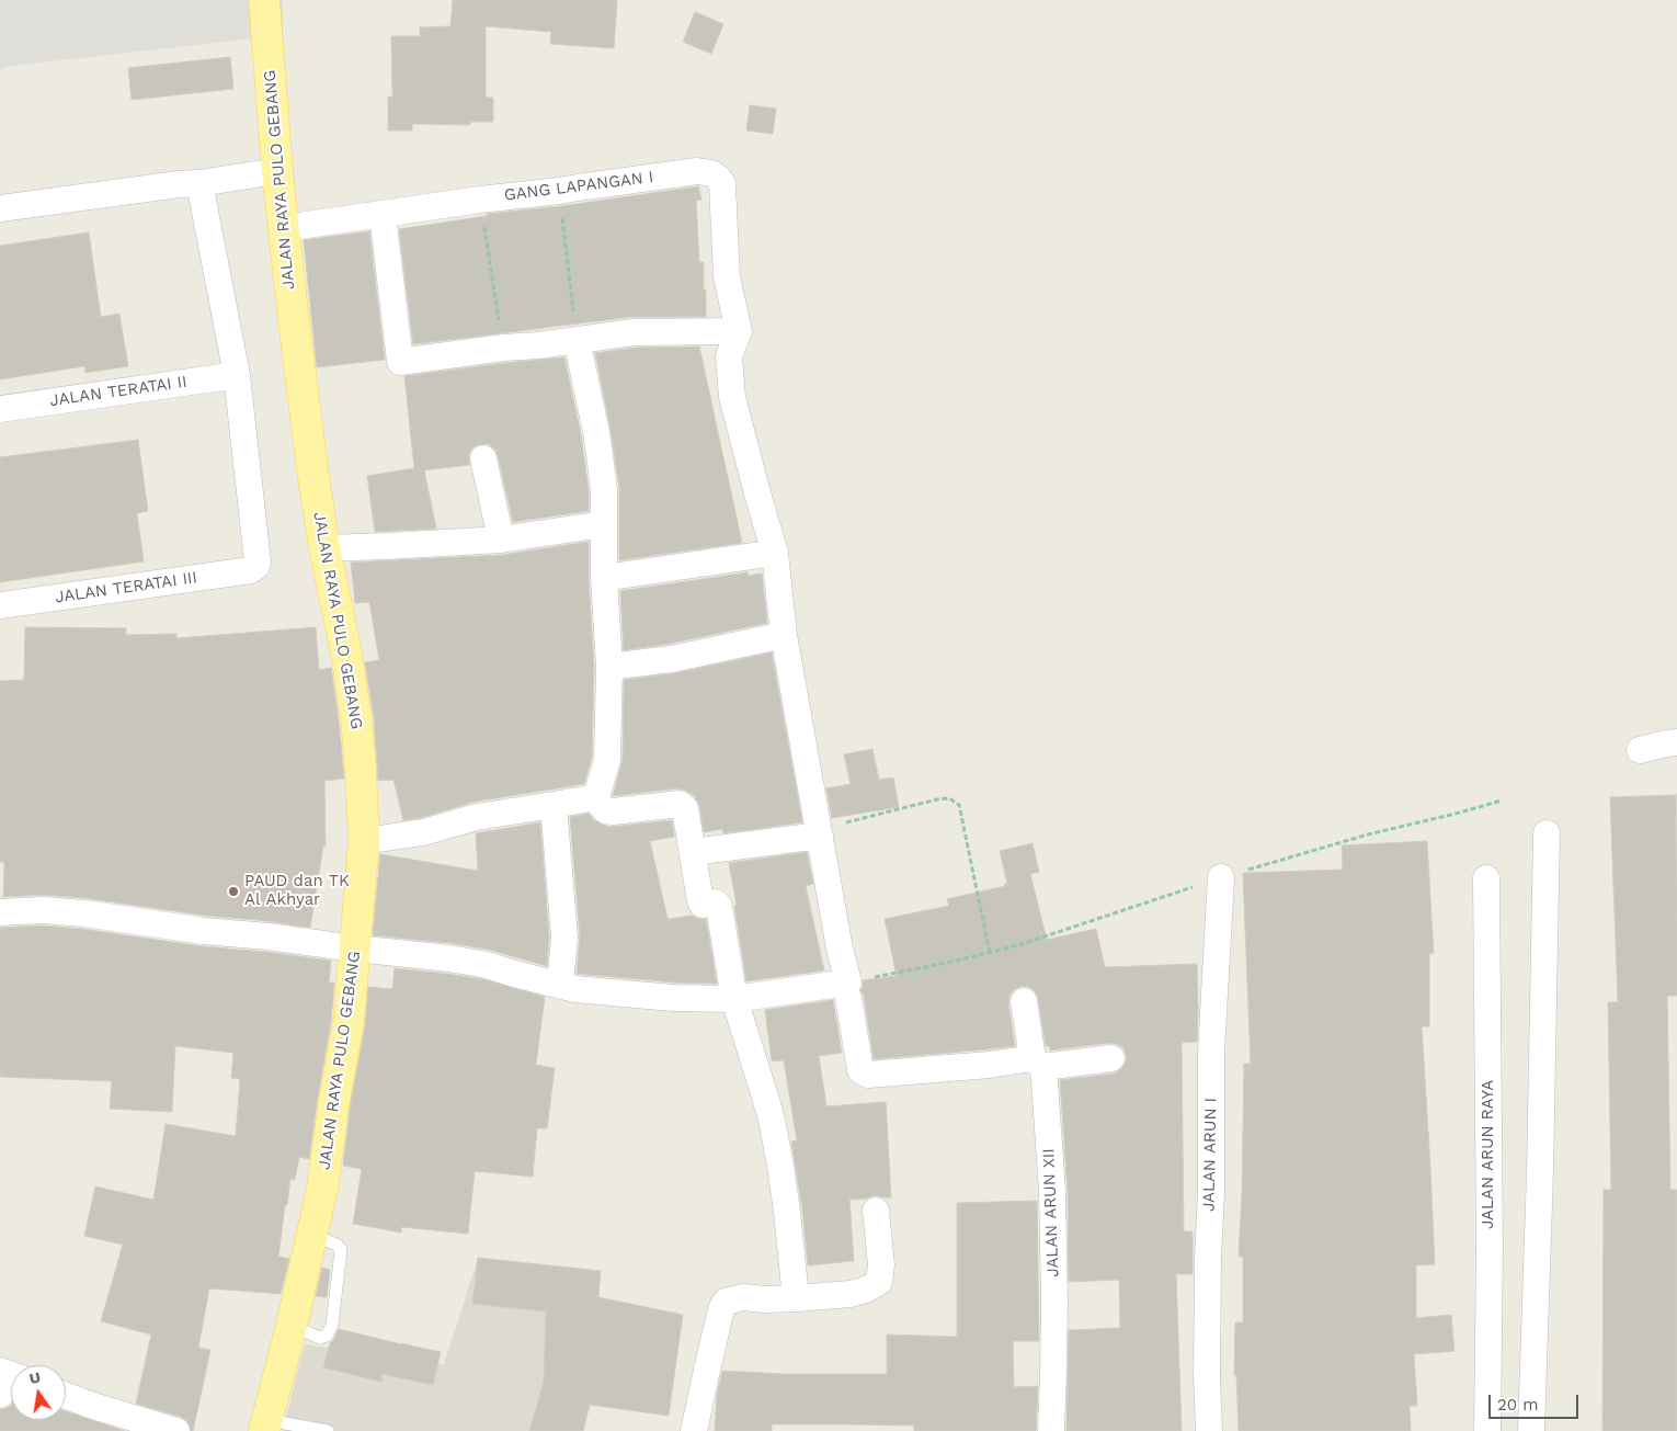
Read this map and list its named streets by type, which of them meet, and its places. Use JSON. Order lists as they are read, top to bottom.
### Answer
{
  "streets": {
    "main road": ["JALAN RAYA PULO GEBANG"],
    "street": [
      "GANG LAPANGAN I",
      "JALAN TERATAI II",
      "JALAN TERATAI III",
      "JALAN ARUN I",
      "JALAN ARUN RAYA",
      "JALAN ARUN XII"
    ]
  },
  "crossings": [
    ["JALAN RAYA PULO GEBANG", "GANG LAPANGAN I"],
    ["JALAN TERATAI II", "JALAN TERATAI III"]
  ],
  "places": ["PAUD dan TK Al Akhyar"],
  "scale_bar": "20 m",
  "north": "top"
}
